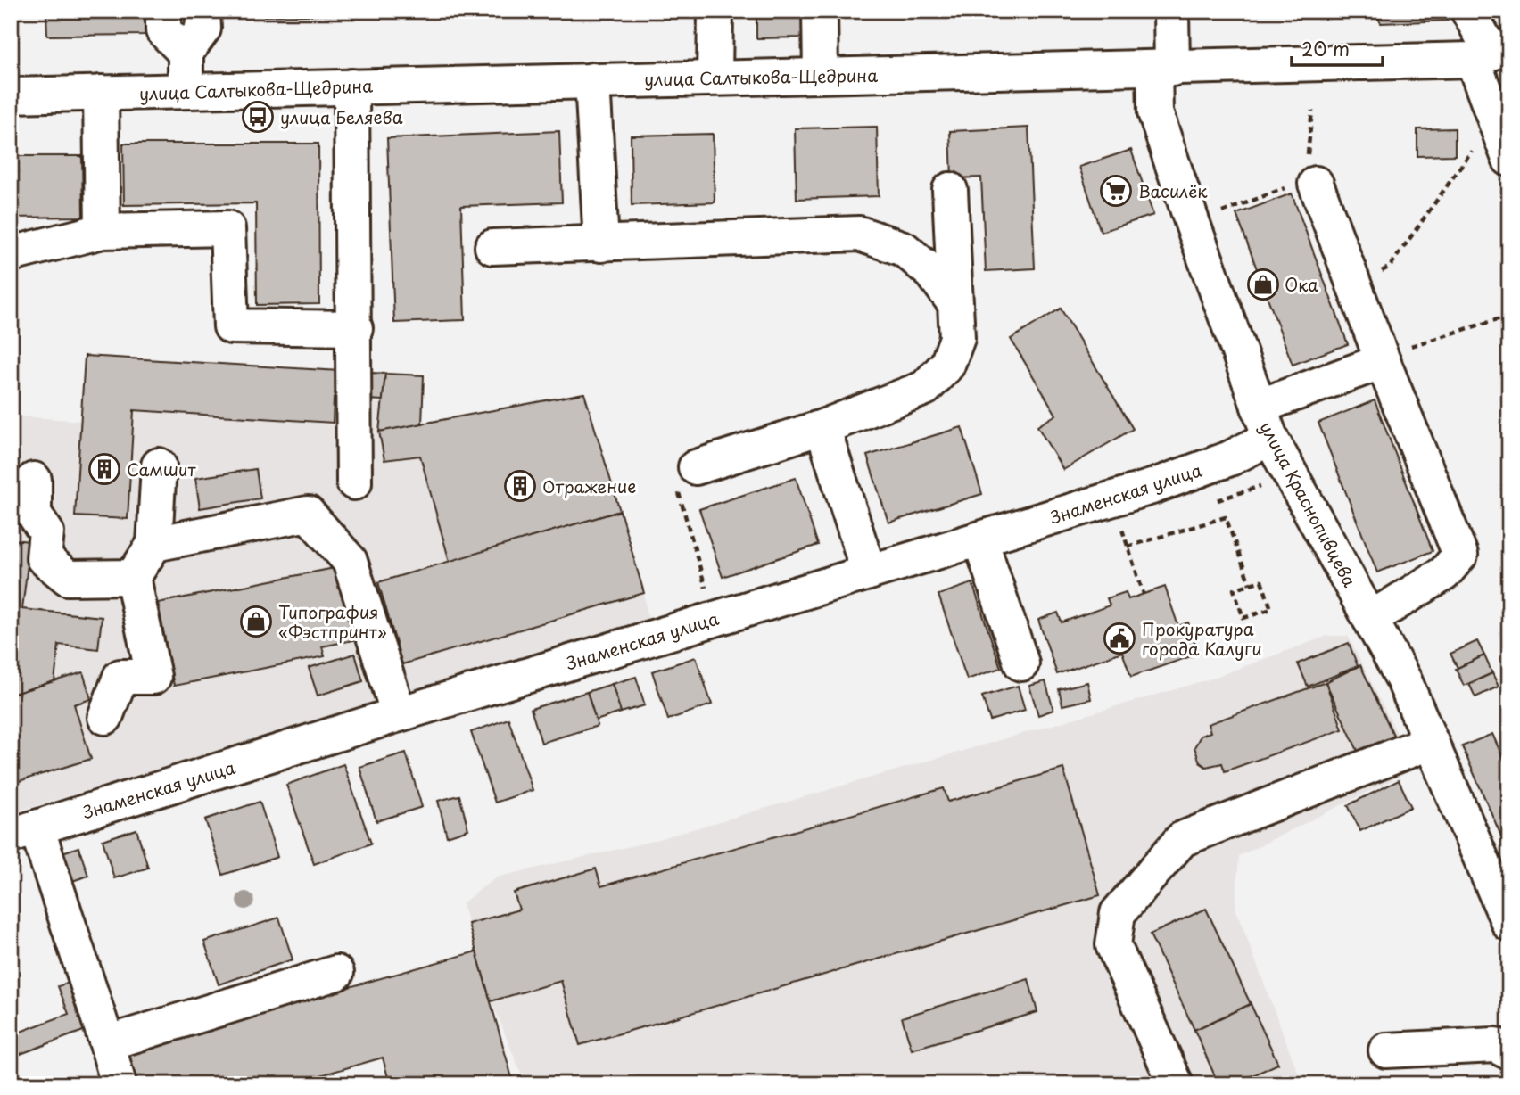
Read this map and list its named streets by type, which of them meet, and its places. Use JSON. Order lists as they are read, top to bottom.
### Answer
{
  "streets": {
    "street": ["улица Салтыкова-Щедрина", "Знаменская улица", "улица Краснопивцева"]
  },
  "crossings": [
    ["улица Салтыкова-Щедрина", "улица Краснопивцева"],
    ["Знаменская улица", "улица Краснопивцева"]
  ],
  "places": {
    "bus stop": ["улица Беляева"],
    "supermarket": ["Василёк"],
    "shop": ["Ока", "Типография «Фэстпринт»"],
    "building": ["Самшит", "Отражение"],
    "public building": ["Прокуратура города Калуги"]
  },
  "scale_bar": "20 m"
}
